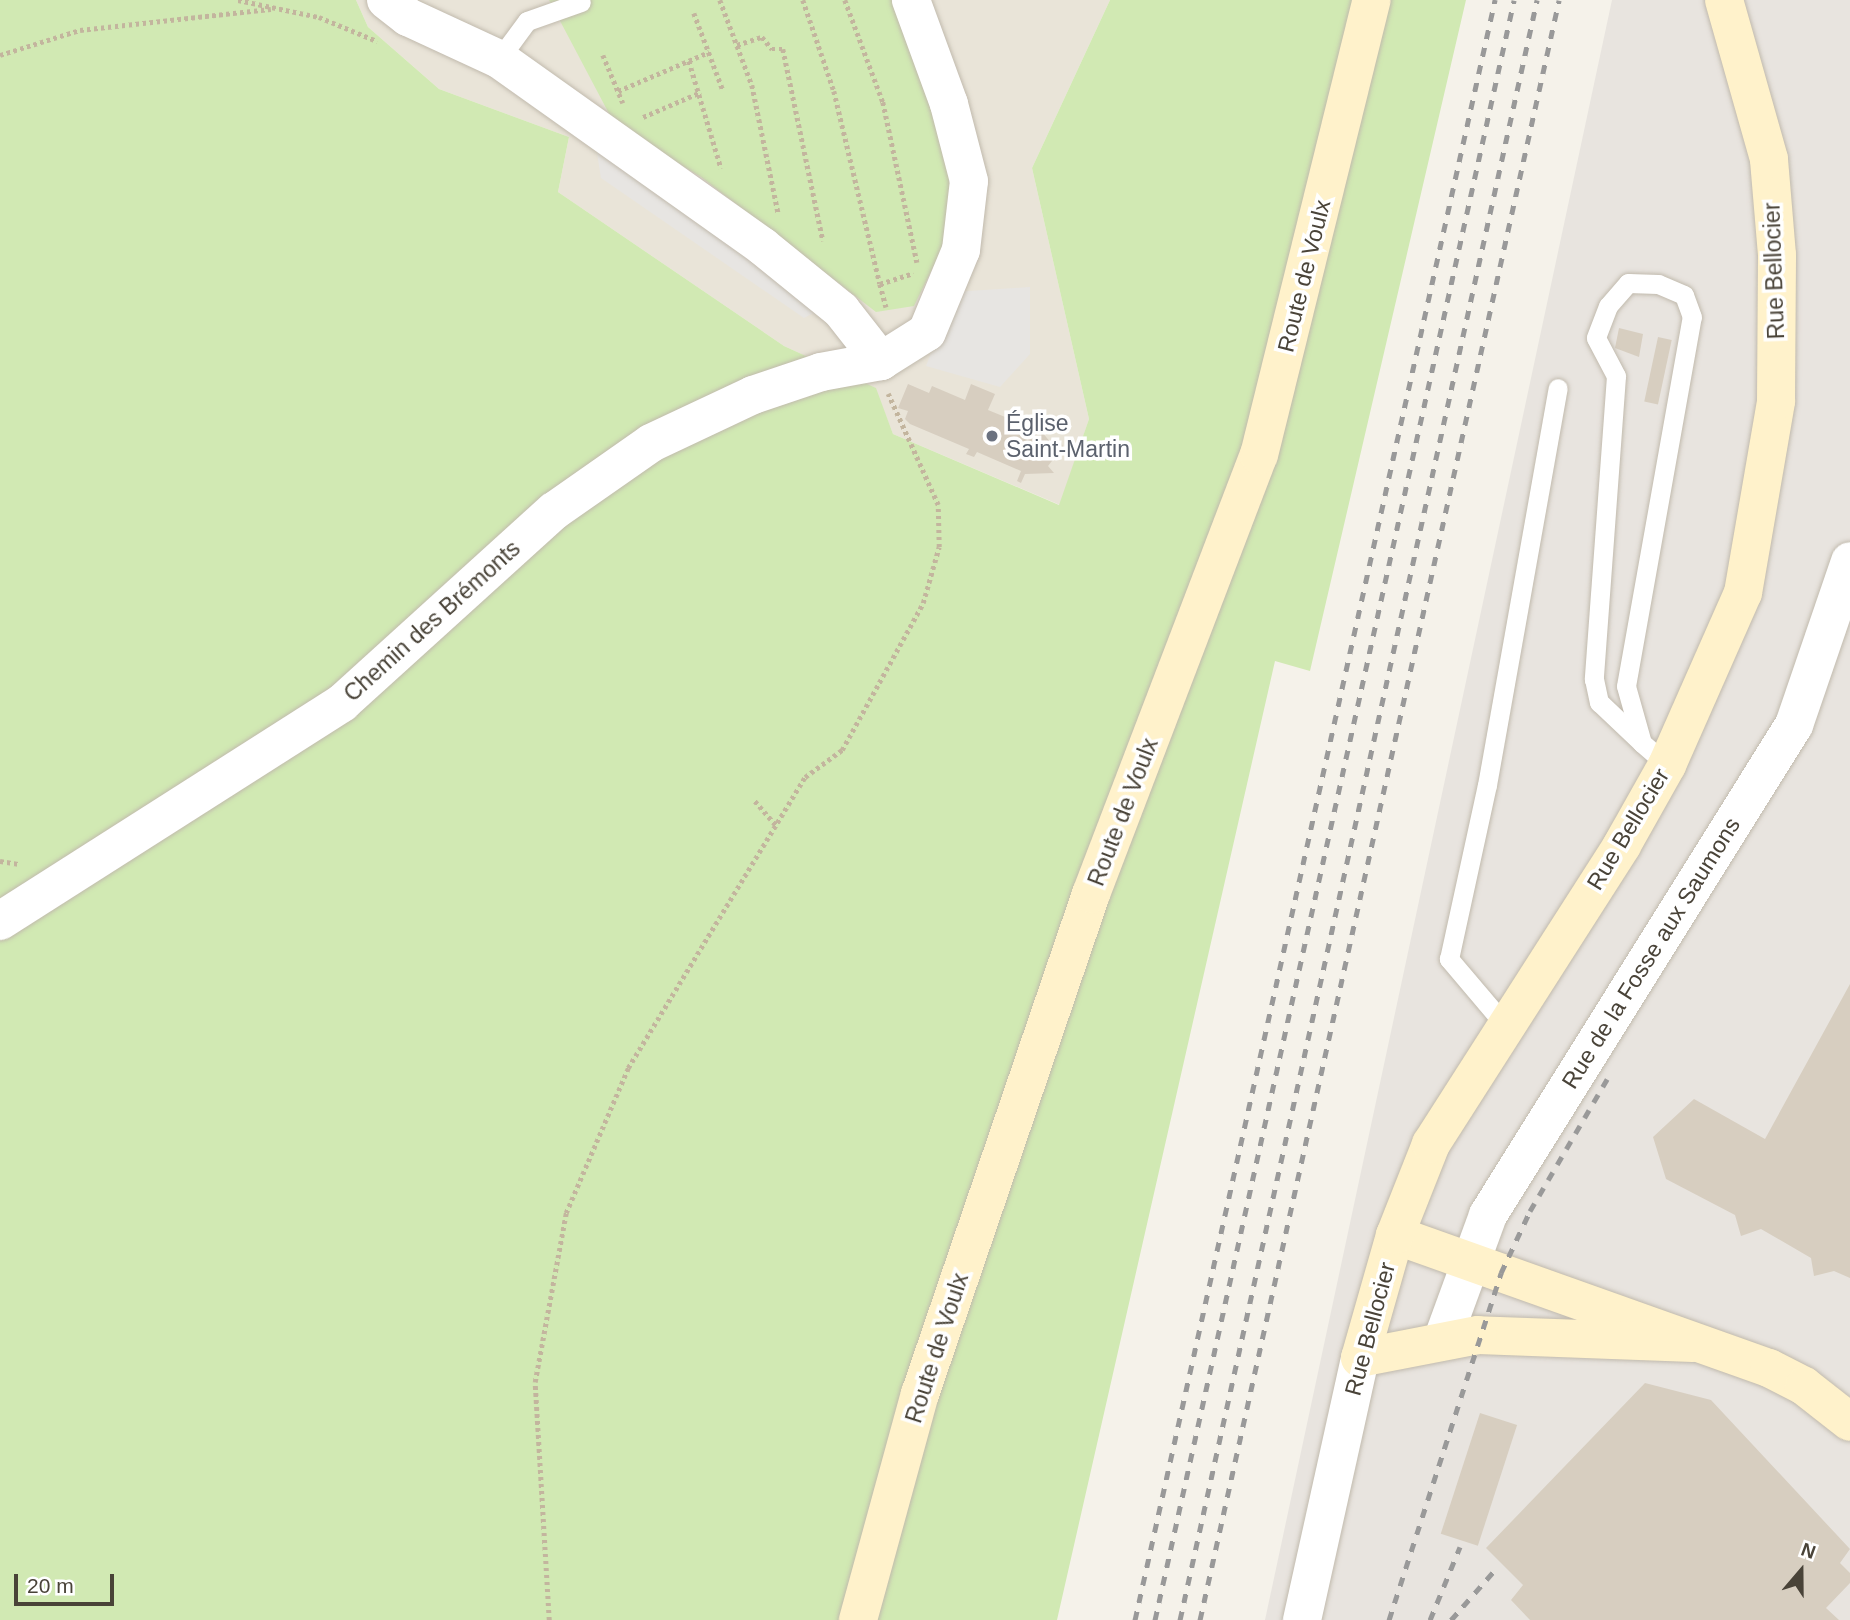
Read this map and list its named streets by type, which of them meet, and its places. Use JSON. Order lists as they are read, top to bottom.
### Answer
{
  "streets": {
    "main road": ["Rue Bellocier", "Route de Voulx"],
    "street": ["Chemin des Brémonts", "Rue de la Fosse aux Saumons"]
  },
  "places": ["Église Saint-Martin"],
  "scale_bar": "20 m",
  "north": "top"
}
